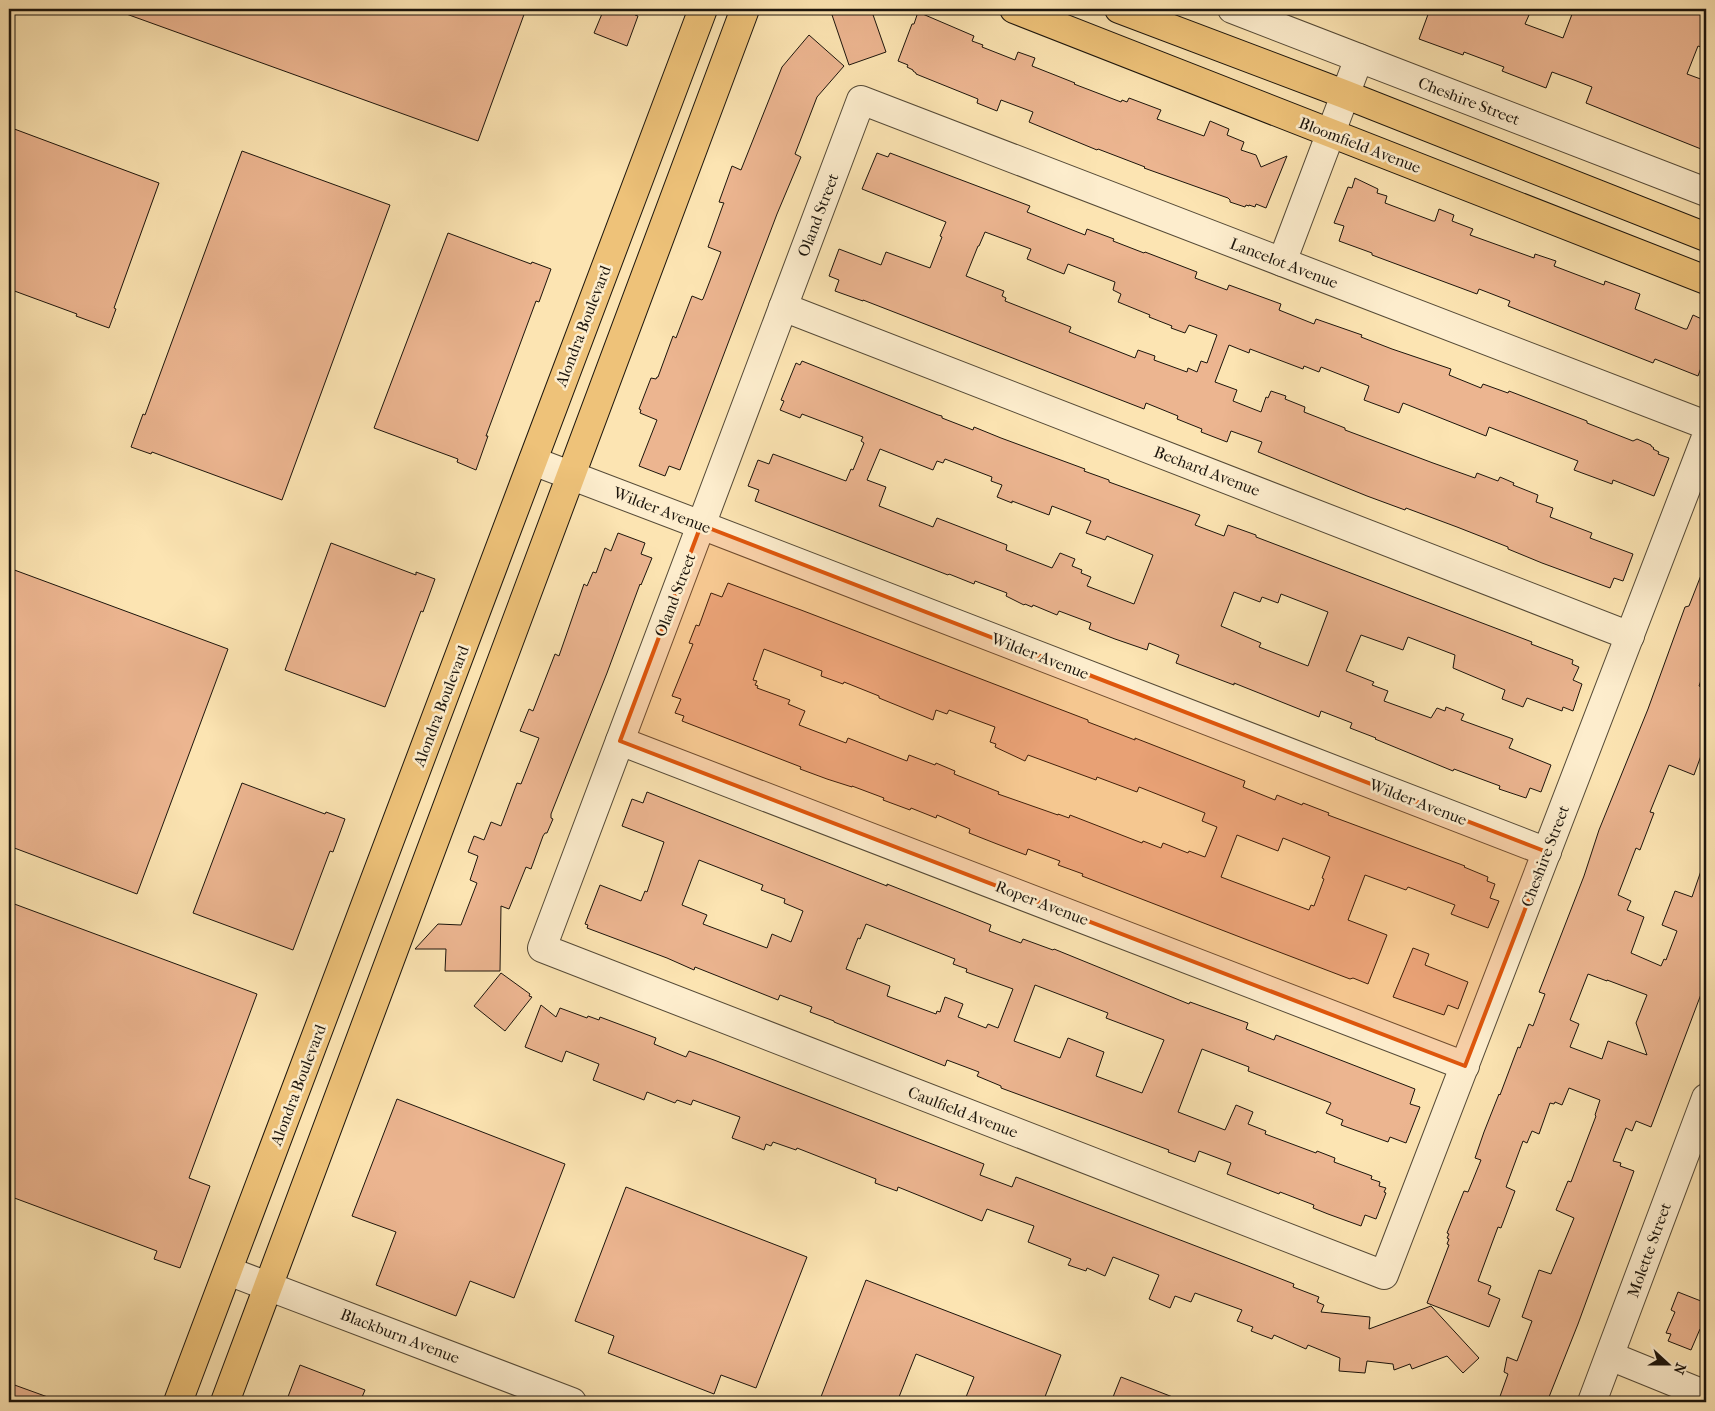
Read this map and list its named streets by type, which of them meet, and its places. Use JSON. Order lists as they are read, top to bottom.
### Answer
{
  "streets": {
    "main road": ["Bloomfield Avenue", "Alondra Boulevard"],
    "street": [
      "Cheshire Street",
      "Oland Street",
      "Lancelot Avenue",
      "Bechard Avenue",
      "Wilder Avenue",
      "Roper Avenue",
      "Caulfield Avenue",
      "Molette Street",
      "Blackburn Avenue"
    ]
  },
  "crossings": [
    ["Cheshire Street", "Bechard Avenue"],
    ["Cheshire Street", "Wilder Avenue"],
    ["Cheshire Street", "Roper Avenue"],
    ["Cheshire Street", "Caulfield Avenue"],
    ["Oland Street", "Lancelot Avenue"],
    ["Oland Street", "Bechard Avenue"],
    ["Oland Street", "Wilder Avenue"],
    ["Oland Street", "Roper Avenue"],
    ["Oland Street", "Caulfield Avenue"],
    ["Alondra Boulevard", "Wilder Avenue"],
    ["Alondra Boulevard", "Blackburn Avenue"]
  ],
  "north": "right"
}
